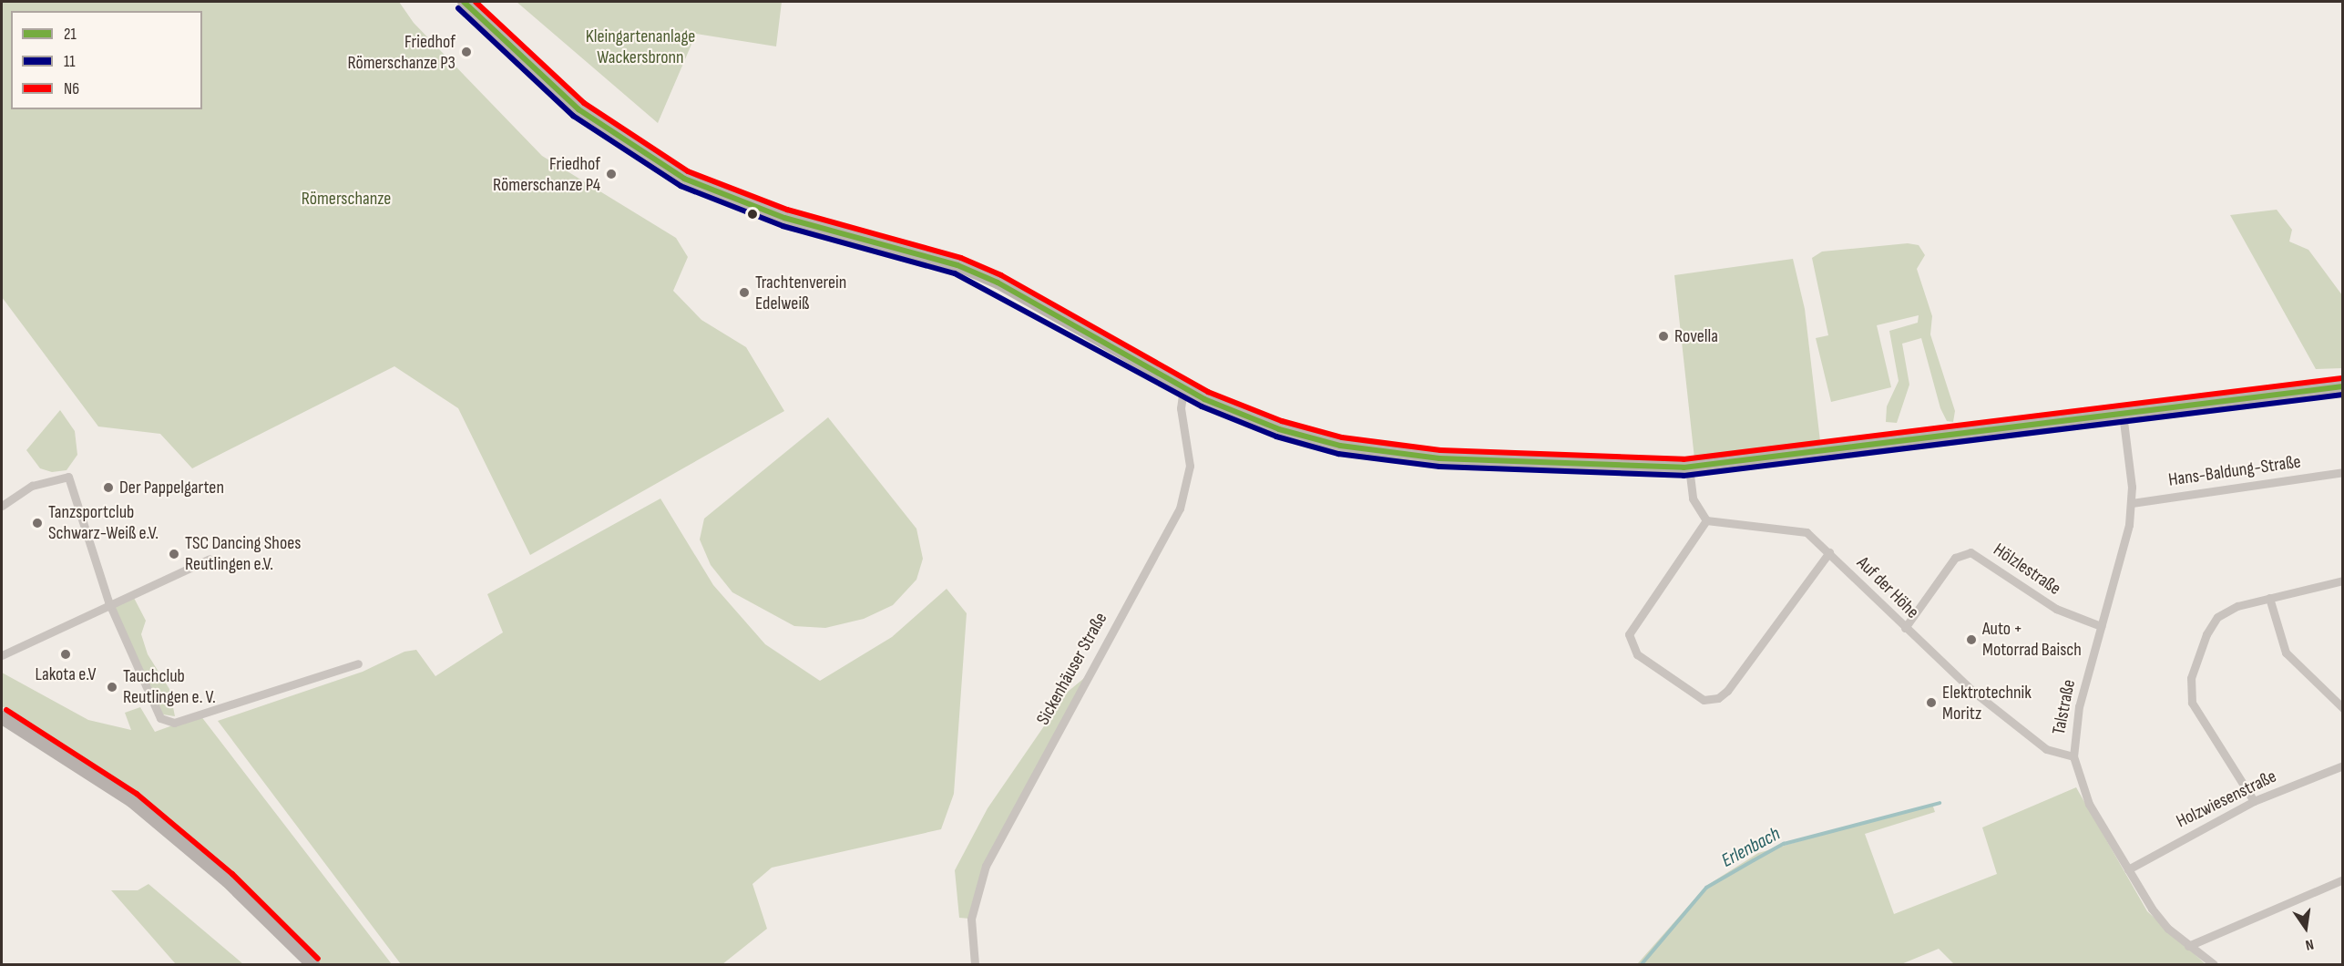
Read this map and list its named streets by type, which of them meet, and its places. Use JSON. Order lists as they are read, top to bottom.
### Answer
{
  "streets": {
    "street": [
      "Hans-Baldung-Straße",
      "Hölzlestraße",
      "Auf der Höhe",
      "Sickenhäuser Straße",
      "Talstraße",
      "Holzwiesenstraße"
    ]
  },
  "crossings": [
    ["Hans-Baldung-Straße", "Talstraße"],
    ["Hölzlestraße", "Auf der Höhe"],
    ["Hölzlestraße", "Talstraße"],
    ["Auf der Höhe", "Talstraße"],
    ["Talstraße", "Holzwiesenstraße"]
  ],
  "water": ["Erlenbach"],
  "parks": ["Kleingartenanlage Wackersbronn", "Römerschanze"],
  "places": [
    "Friedhof Römerschanze P3",
    "Friedhof Römerschanze P4",
    "Trachtenverein Edelweiß",
    "Rovella",
    "Der Pappelgarten",
    "Tanzsportclub Schwarz-Weiß e.V.",
    "TSC Dancing Shoes Reutlingen e.V.",
    "Auto + Motorrad Baisch",
    "Lakota e.V",
    "Tauchclub Reutlingen e. V.",
    "Elektrotechnik Moritz"
  ],
  "lines": ["transit line 21", "transit line N6", "transit line 11"],
  "legend": ["21", "11", "N6"],
  "north": "bottom"
}
